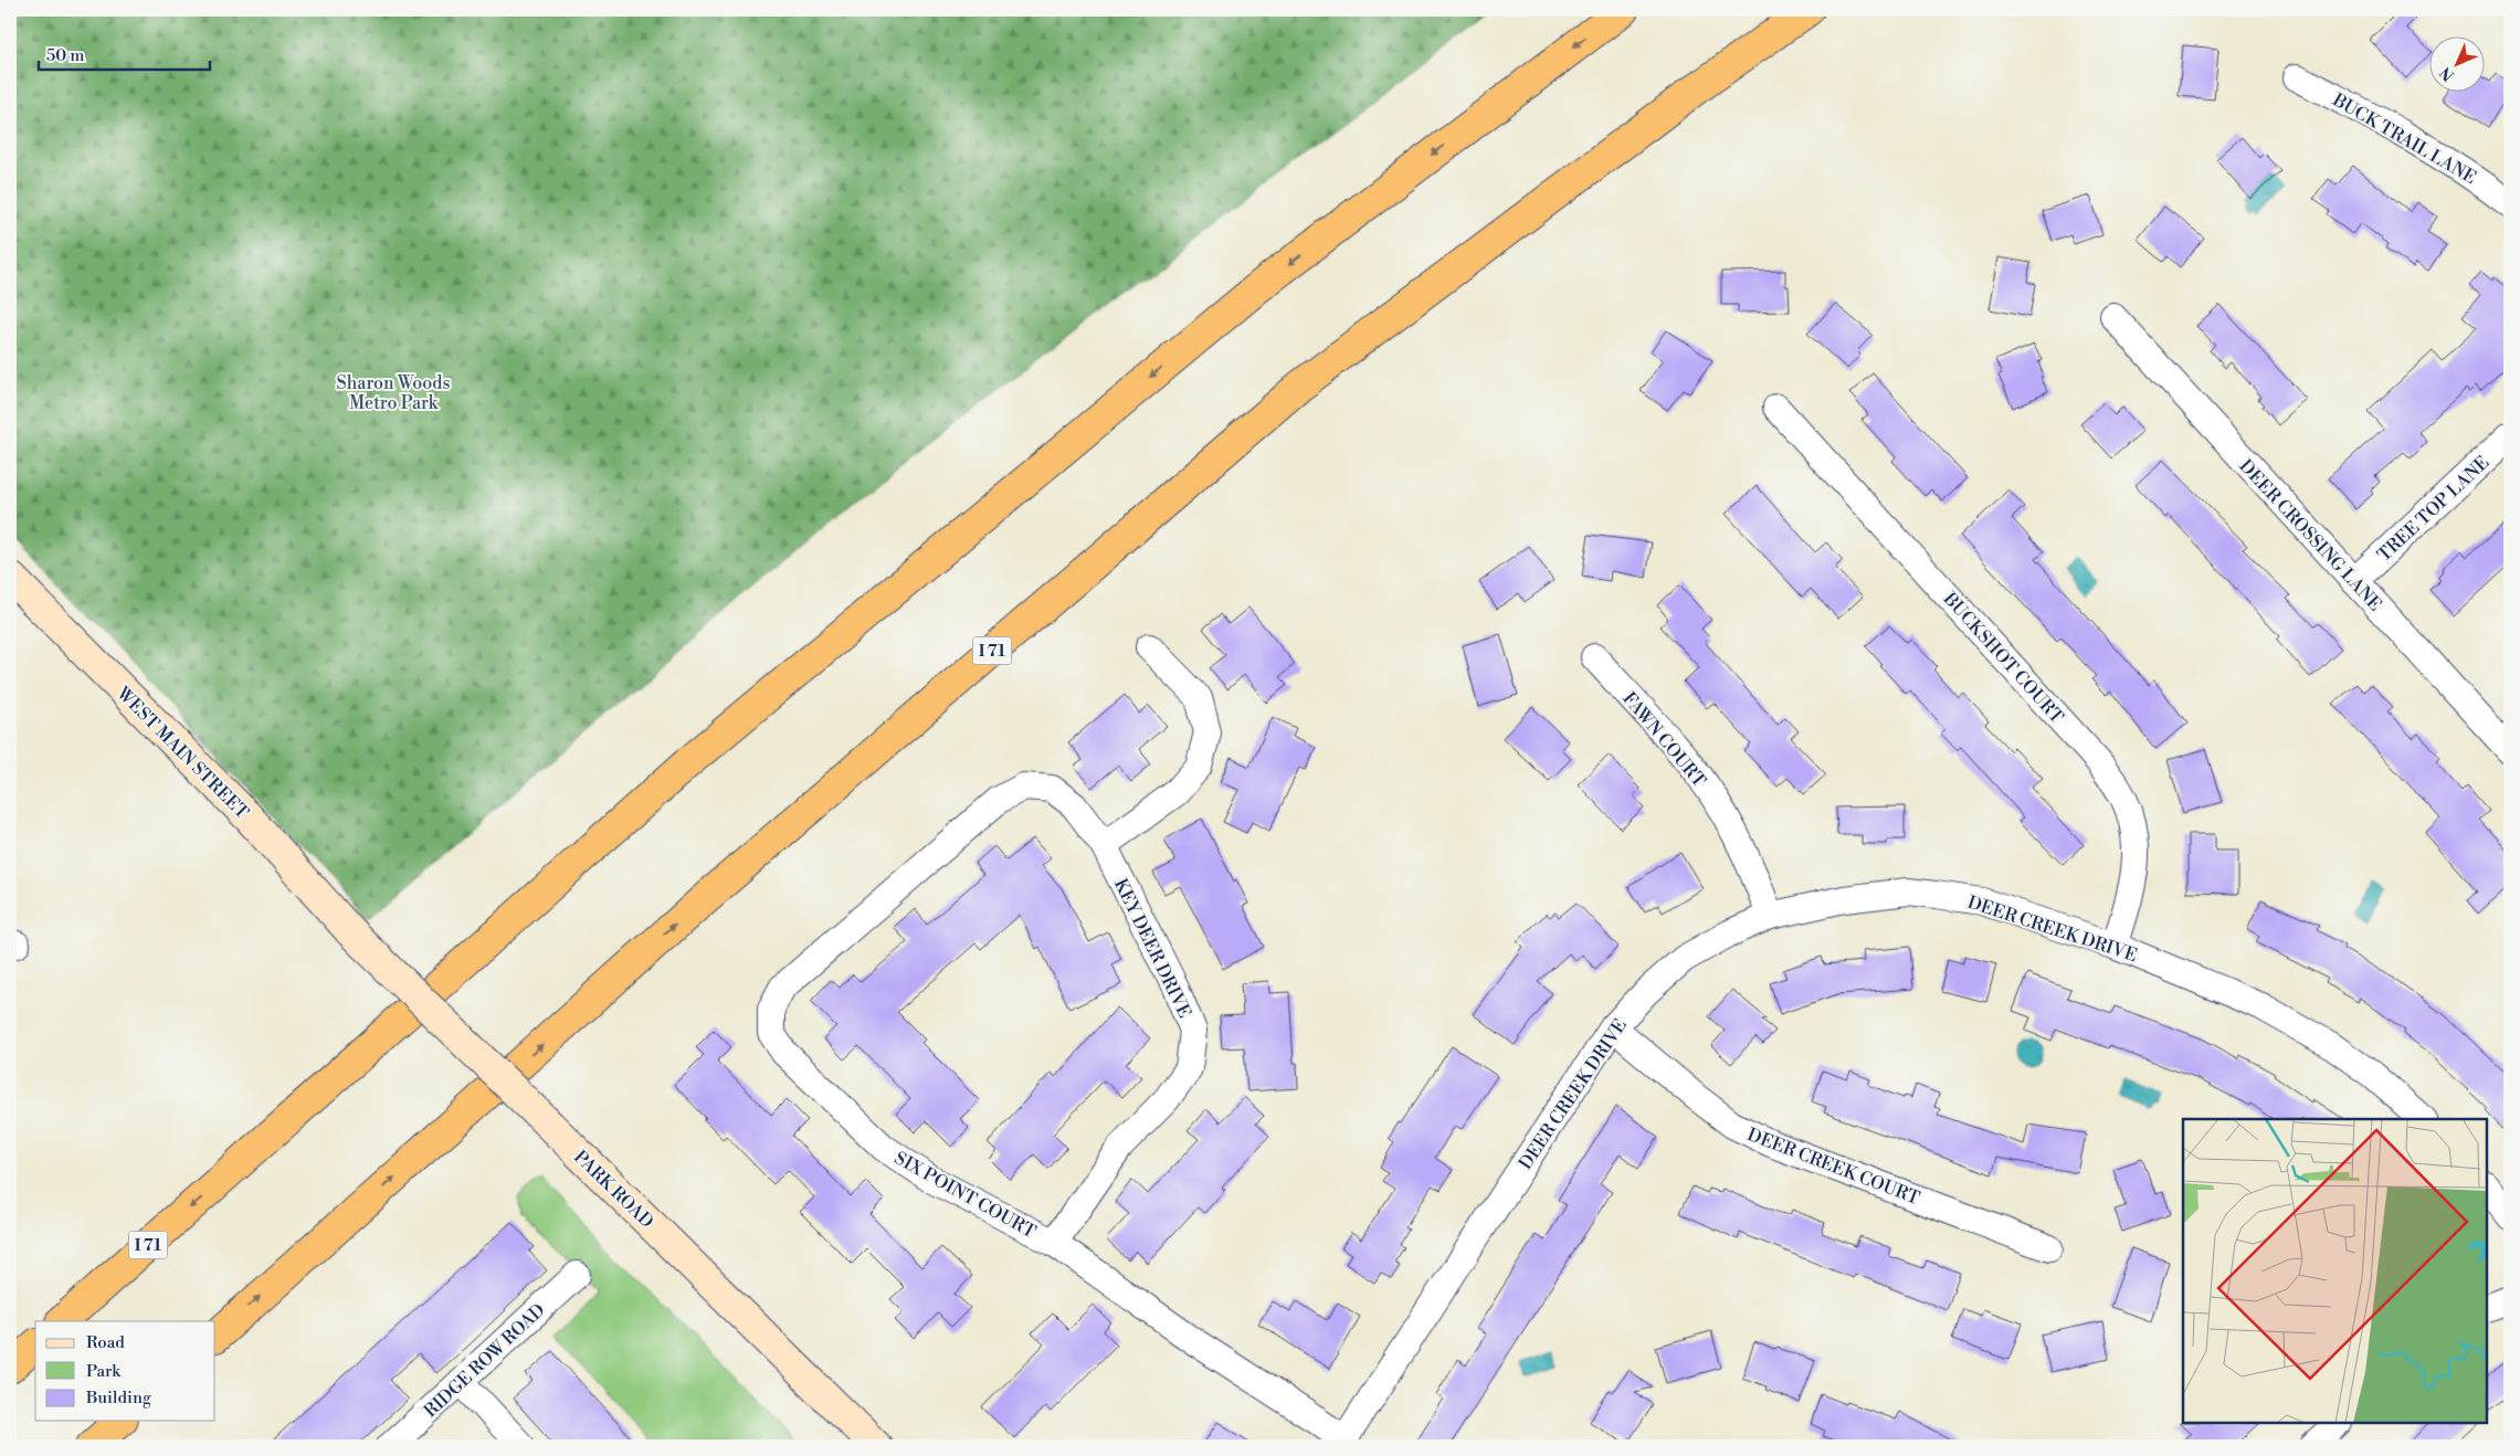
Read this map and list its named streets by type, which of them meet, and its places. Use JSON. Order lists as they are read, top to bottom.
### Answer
{
  "streets": {
    "highway": ["I 71"],
    "main road": ["WEST MAIN STREET", "PARK ROAD"],
    "street": [
      "BUCK TRAIL LANE",
      "TREE TOP LANE",
      "DEER CROSSING LANE",
      "BUCKSHOT COURT",
      "FAWN COURT",
      "DEER CREEK DRIVE",
      "KEY DEER DRIVE",
      "DEER CREEK COURT",
      "SIX POINT COURT",
      "RIDGE ROW ROAD"
    ]
  },
  "crossings": [
    ["TREE TOP LANE", "DEER CROSSING LANE"],
    ["BUCKSHOT COURT", "DEER CREEK DRIVE"],
    ["FAWN COURT", "DEER CREEK DRIVE"],
    ["WEST MAIN STREET", "PARK ROAD"],
    ["DEER CREEK DRIVE", "DEER CREEK COURT"],
    ["DEER CREEK DRIVE", "SIX POINT COURT"],
    ["KEY DEER DRIVE", "SIX POINT COURT"]
  ],
  "parks": ["Sharon Woods Metro Park"],
  "legend": ["Road", "Park", "Building"],
  "scale_bar": "50 m",
  "north": "bottom left"
}
